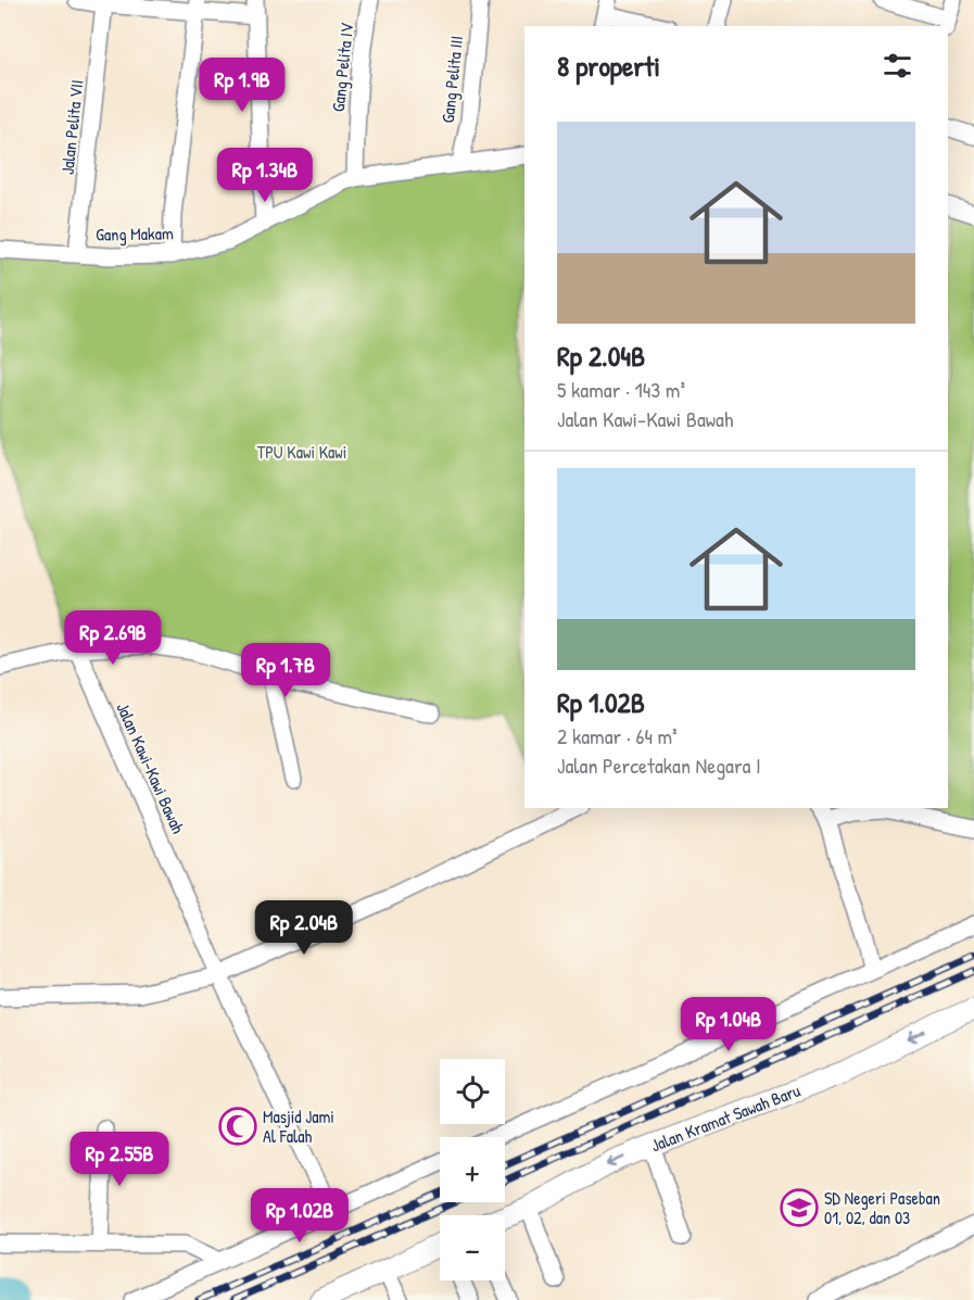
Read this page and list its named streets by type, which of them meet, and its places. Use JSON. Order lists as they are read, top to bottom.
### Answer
{
  "streets": {
    "street": [
      "Gang Pelita IV",
      "Gang Pelita III",
      "Jalan Pelita VII",
      "Gang Makam",
      "Jalan Kawi-Kawi Bawah",
      "Jalan Kramat Sawah Baru"
    ]
  },
  "crossings": [
    ["Gang Pelita IV", "Gang Makam"],
    ["Gang Pelita III", "Gang Makam"],
    ["Jalan Pelita VII", "Gang Makam"]
  ],
  "parks": ["TPU Kawi Kawi"],
  "places": {
    "mosque": ["Masjid Jami Al Falah"],
    "school or university": ["SD Negeri Paseban 01, 02, dan 03"]
  },
  "page": {
    "heading": "8 properti",
    "price": [
      "Rp 1.9B",
      "Rp 1.34B",
      "Rp 2.69B",
      "Rp 1.7B",
      "Rp 2.04B",
      "Rp 1.04B",
      "Rp 2.55B",
      "Rp 1.02B"
    ],
    "list": [
      {
        "name": "Rp 2.04B",
        "note": "5 kamar · 143 m² · Jalan Kawi-Kawi Bawah"
      },
      {
        "name": "Rp 1.02B",
        "note": "2 kamar · 64 m² · Jalan Percetakan Negara I"
      }
    ],
    "map_buttons": ["+", "−"]
  }
}
